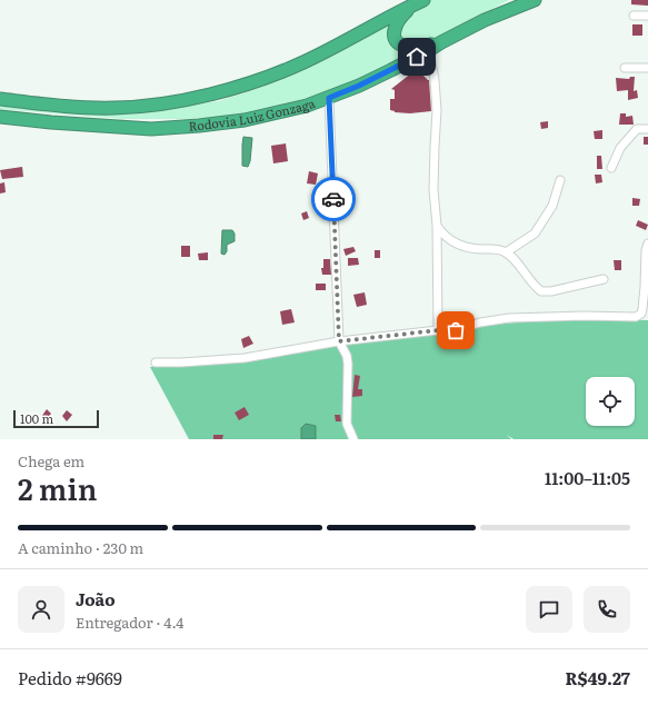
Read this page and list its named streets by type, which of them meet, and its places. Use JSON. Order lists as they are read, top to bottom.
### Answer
{
  "streets": {
    "highway": ["Rodovia Luiz Gonzaga"]
  },
  "scale_bar": "100 m",
  "page": {
    "scale": "100 m",
    "heading": ["2 min", "Chega em", "11:00–11:05"],
    "panel": [
      "João",
      "Entregador · 4.4",
      "Pedido #9669",
      "R$49.27"
    ],
    "bar": "A caminho · 230 m"
  }
}
